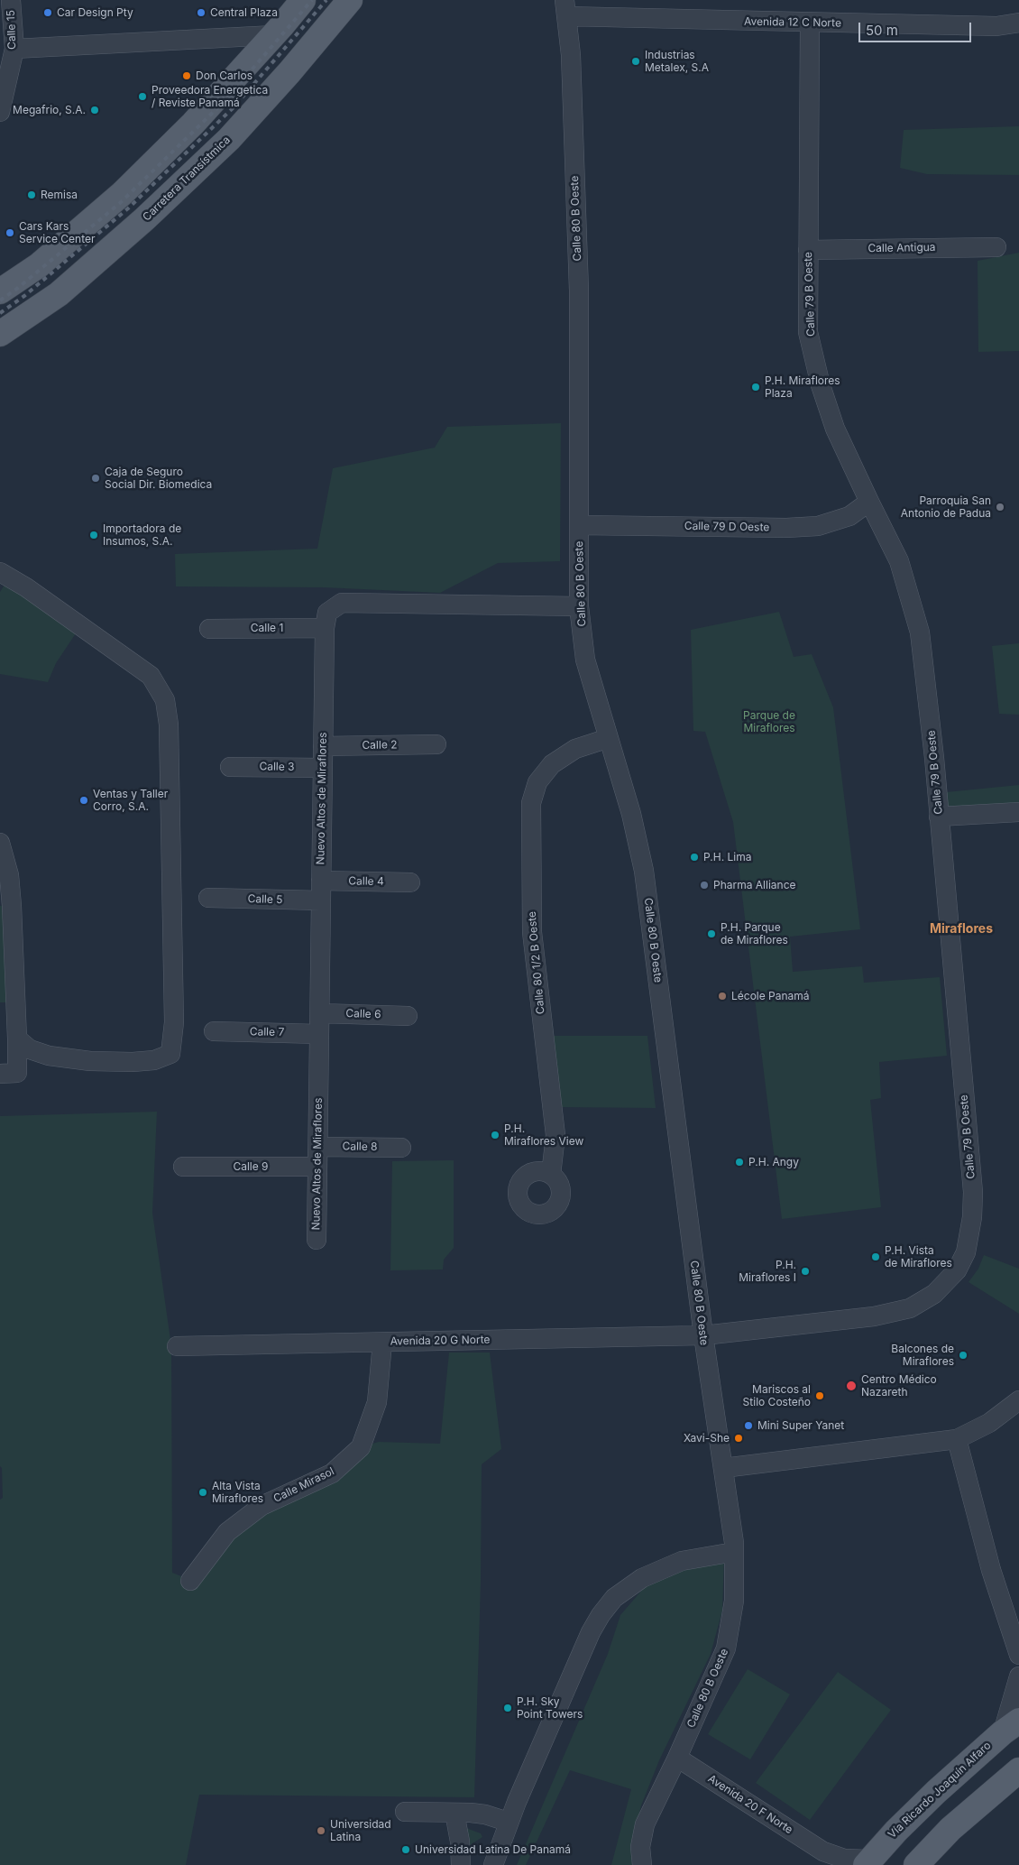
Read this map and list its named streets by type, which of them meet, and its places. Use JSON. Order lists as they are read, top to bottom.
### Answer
{
  "streets": {
    "main road": ["Carretera Transístmica", "Vía Ricardo Joaquín Alfaro"],
    "street": [
      "Avenida 12 C Norte",
      "Calle 15",
      "Calle 80 B Oeste",
      "Calle Antigua",
      "Calle 79 B Oeste",
      "Calle 79 D Oeste",
      "Calle 1",
      "Calle 2",
      "Calle 3",
      "Nuevo Altos de Miraflores",
      "Calle 4",
      "Calle 5",
      "Calle 80 1/2 B Oeste",
      "Calle 6",
      "Calle 7",
      "Calle 8",
      "Calle 9",
      "Avenida 20 G Norte",
      "Calle Mirasol",
      "Avenida 20 F Norte"
    ]
  },
  "crossings": [
    ["Avenida 12 C Norte", "Calle 80 B Oeste"],
    ["Avenida 12 C Norte", "Calle 79 B Oeste"],
    ["Calle 80 B Oeste", "Calle 79 B Oeste"],
    ["Calle 80 B Oeste", "Calle 79 D Oeste"],
    ["Calle 80 B Oeste", "Nuevo Altos de Miraflores"],
    ["Calle 80 B Oeste", "Calle 80 1/2 B Oeste"],
    ["Calle 80 B Oeste", "Avenida 20 G Norte"],
    ["Calle 80 B Oeste", "Avenida 20 F Norte"],
    ["Calle Antigua", "Calle 79 B Oeste"],
    ["Calle 79 B Oeste", "Calle 79 D Oeste"],
    ["Calle 79 B Oeste", "Avenida 20 G Norte"],
    ["Calle 1", "Nuevo Altos de Miraflores"],
    ["Calle 2", "Nuevo Altos de Miraflores"],
    ["Calle 3", "Nuevo Altos de Miraflores"],
    ["Nuevo Altos de Miraflores", "Calle 4"],
    ["Nuevo Altos de Miraflores", "Calle 5"],
    ["Nuevo Altos de Miraflores", "Calle 6"],
    ["Nuevo Altos de Miraflores", "Calle 7"],
    ["Nuevo Altos de Miraflores", "Calle 8"],
    ["Nuevo Altos de Miraflores", "Calle 9"],
    ["Avenida 20 G Norte", "Calle Mirasol"],
    ["Vía Ricardo Joaquín Alfaro", "Avenida 20 F Norte"]
  ],
  "districts": ["Miraflores"],
  "parks": ["Parque de Miraflores"],
  "places": [
    "Car Design Pty",
    "Central Plaza",
    "Industrias Metalex, S.A",
    "Don Carlos",
    "Proveedora Energetica / Reviste Panamá",
    "Megafrio, S.A.",
    "Remisa",
    "Cars Kars Service Center",
    "P.H. Miraflores Plaza",
    "Caja de Seguro Social Dir. Biomedica",
    "Parroquia San Antonio de Padua",
    "Importadora de Insumos, S.A.",
    "Ventas y Taller Corro, S.A.",
    "P.H. Lima",
    "Pharma Alliance",
    "P.H. Parque de Miraflores",
    "Lécole Panamá",
    "P.H. Miraflores View",
    "P.H. Angy",
    "P.H. Vista de Miraflores",
    "P.H. Miraflores I",
    "Balcones de Miraflores",
    "Centro Médico Nazareth",
    "Mariscos al Stilo Costeño",
    "Mini Super Yanet",
    "Xavi-She",
    "Alta Vista Miraflores",
    "P.H. Sky Point Towers",
    "Universidad Latina",
    "Universidad Latina De Panamá"
  ],
  "scale_bar": "50 m"
}
